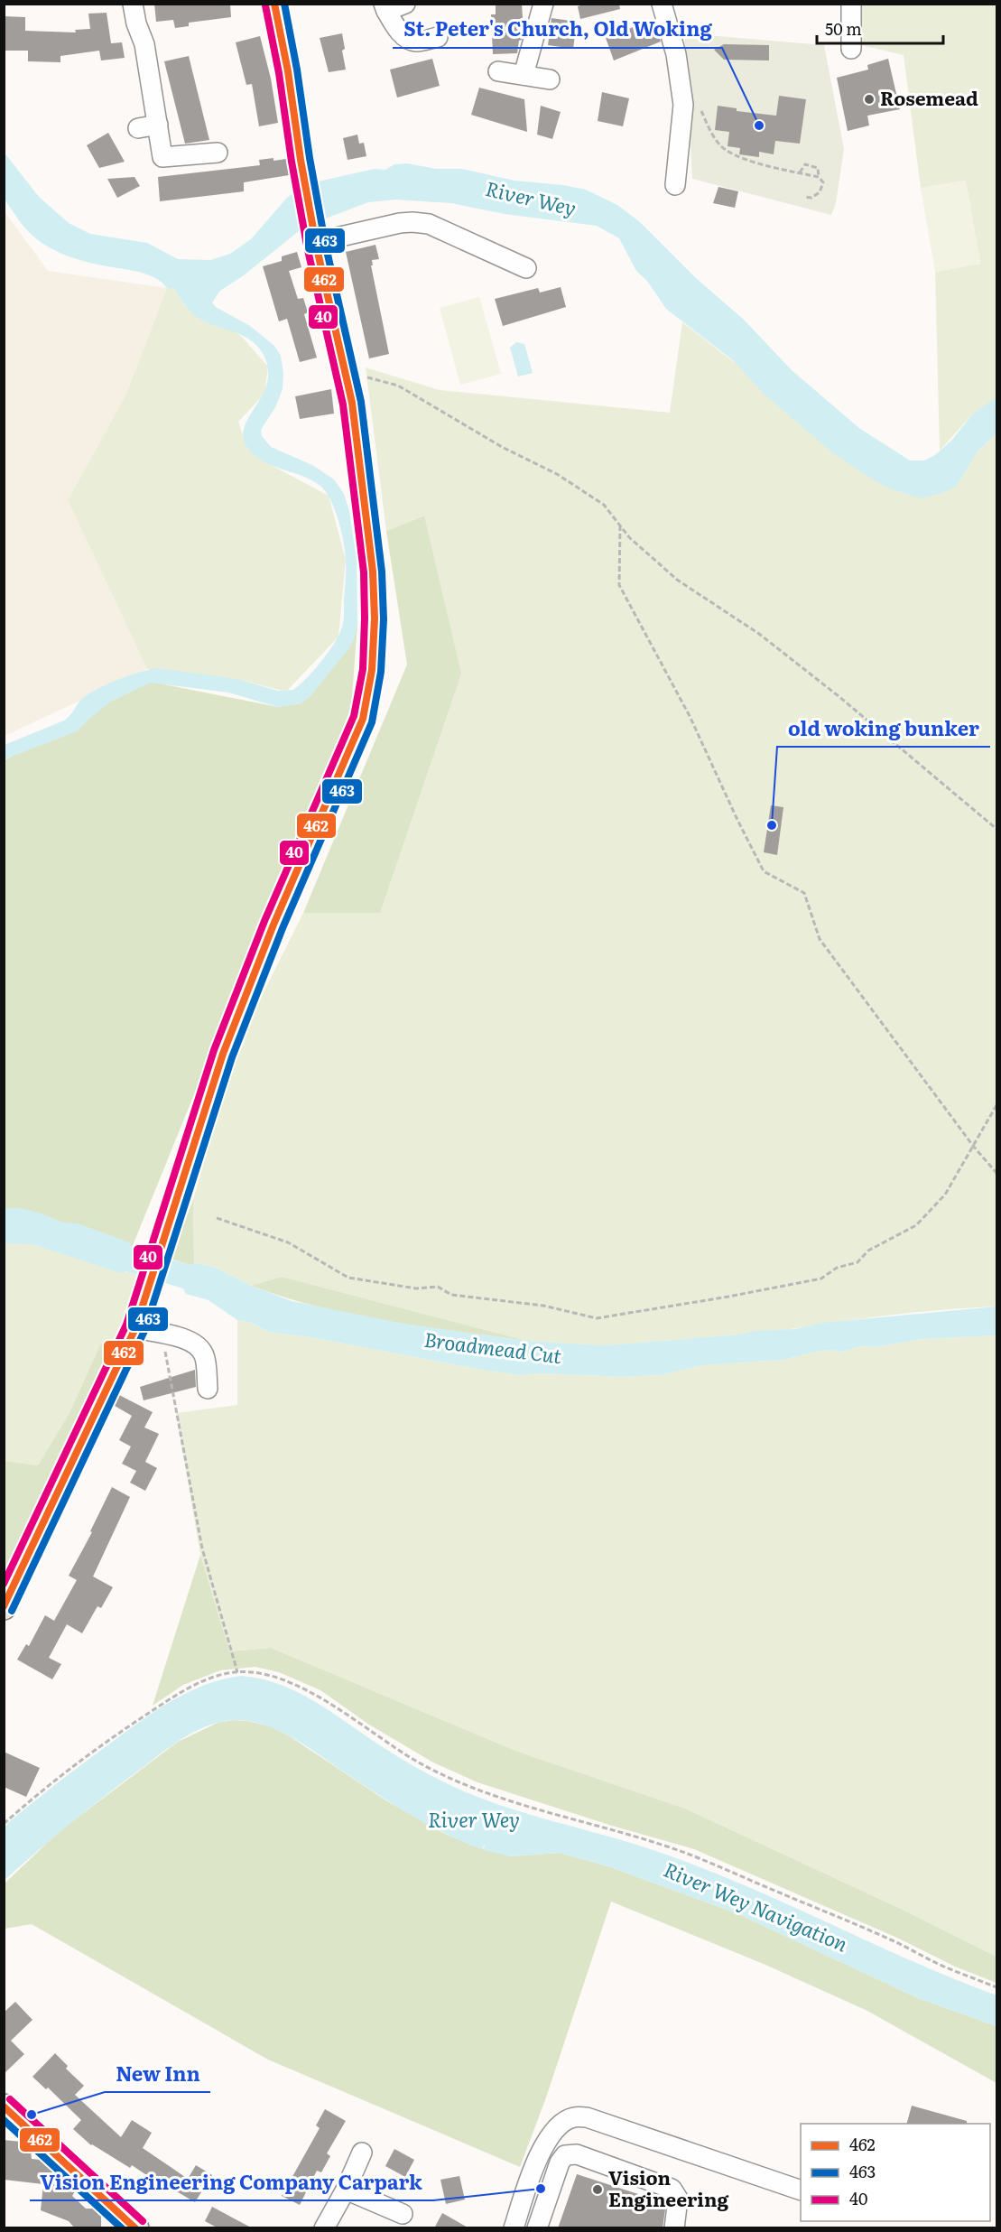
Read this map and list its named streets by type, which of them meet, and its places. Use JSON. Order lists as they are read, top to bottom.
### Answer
{
  "water": ["River Wey", "Broadmead Cut", "River Wey Navigation"],
  "places": [
    "Rosemead",
    "St. Peter's Church, Old Woking",
    "old woking bunker",
    "New Inn",
    "Vision Engineering Company Carpark",
    "Vision Engineering"
  ],
  "lines": ["transit line 462", "transit line 463", "transit line 40"],
  "legend": ["462", "463", "40"],
  "scale_bar": "50 m"
}
